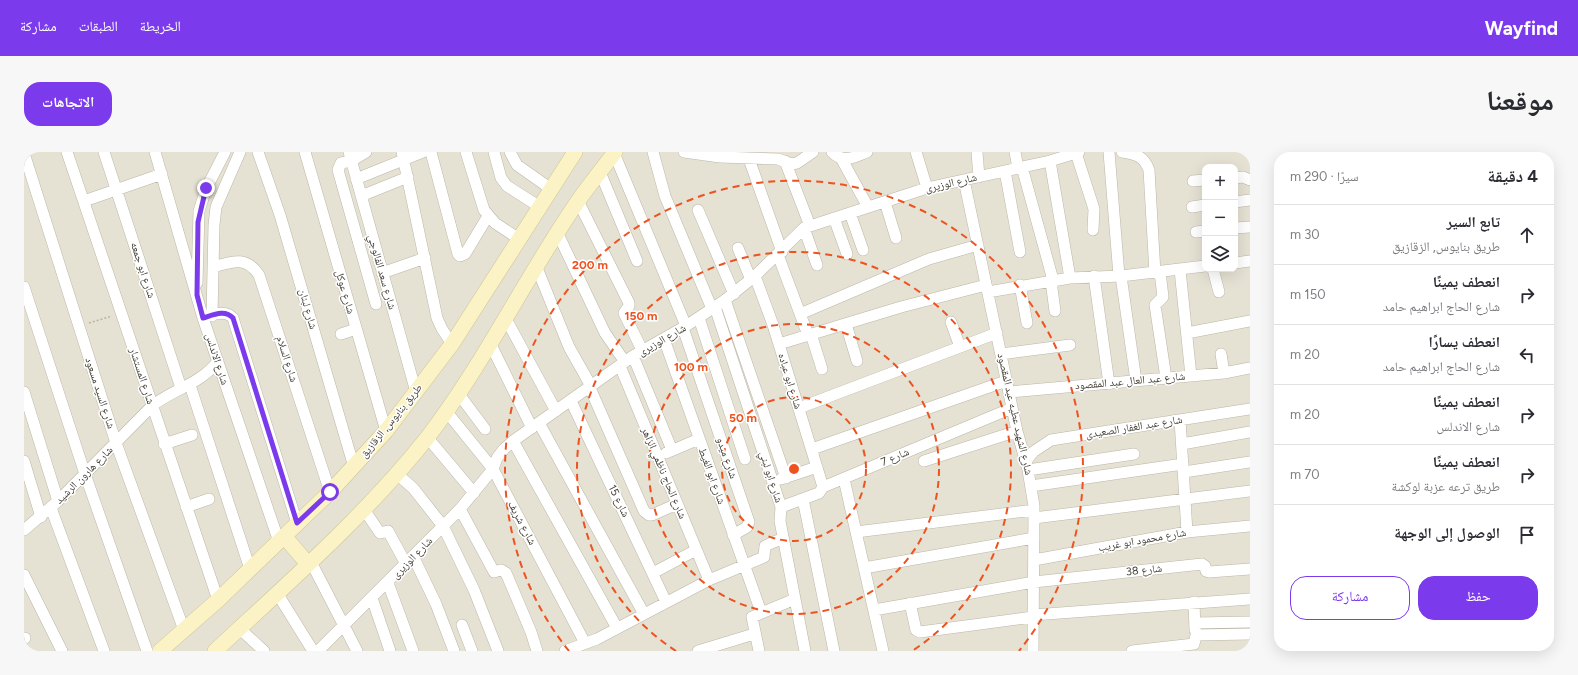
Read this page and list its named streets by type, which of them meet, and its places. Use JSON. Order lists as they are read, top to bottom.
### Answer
{
  "streets": {
    "main road": ["طريق بنايوس, الزقازيق"],
    "street": [
      "شارع الوزيرى",
      "شارع ابو جمعه",
      "شارع سعد الفالوجي",
      "شارع عوكل",
      "شارع لبنان",
      "شارع الاندلس",
      "شارع السلام",
      "شارع المستشار",
      "شارع ابو عباده",
      "شارع عبد العال عبد المقصود",
      "شارع السيد مسعود",
      "شارع الشهيد عطيه عبد المقصود",
      "شارع عبد الغفار الصعيدى",
      "شارع 7",
      "شارع ميدو",
      "شارع الحاج ناظمي الزاهر",
      "شارع هارون الرشيد",
      "شارع ابو الغيط",
      "شارع ابو لبني",
      "شارع 15",
      "شارع شريف",
      "شارع محمود ابو غريب",
      "شارع 38"
    ]
  },
  "crossings": [
    ["شارع الوزيرى", "شارع ابو عباده"],
    ["شارع الوزيرى", "شارع الشهيد عطيه عبد المقصود"],
    ["شارع الوزيرى", "شارع ميدو"],
    ["شارع الوزيرى", "شارع الحاج ناظمي الزاهر"],
    ["شارع الوزيرى", "شارع ابو الغيط"],
    ["شارع الوزيرى", "شارع ابو لبني"],
    ["شارع الوزيرى", "شارع 15"],
    ["شارع الوزيرى", "شارع شريف"],
    ["شارع ابو جمعه", "طريق بنايوس, الزقازيق"],
    ["شارع ابو جمعه", "شارع هارون الرشيد"],
    ["شارع سعد الفالوجي", "طريق بنايوس, الزقازيق"],
    ["شارع عوكل", "طريق بنايوس, الزقازيق"],
    ["شارع لبنان", "طريق بنايوس, الزقازيق"],
    ["شارع الاندلس", "طريق بنايوس, الزقازيق"],
    ["شارع الاندلس", "شارع هارون الرشيد"],
    ["شارع السلام", "طريق بنايوس, الزقازيق"],
    ["شارع المستشار", "طريق بنايوس, الزقازيق"],
    ["شارع المستشار", "شارع هارون الرشيد"],
    ["شارع ابو عباده", "شارع 7"],
    ["شارع عبد العال عبد المقصود", "شارع الشهيد عطيه عبد المقصود"],
    ["شارع السيد مسعود", "طريق بنايوس, الزقازيق"],
    ["شارع السيد مسعود", "شارع هارون الرشيد"],
    ["شارع الشهيد عطيه عبد المقصود", "شارع عبد الغفار الصعيدى"],
    ["شارع الشهيد عطيه عبد المقصود", "شارع 7"],
    ["شارع الشهيد عطيه عبد المقصود", "شارع محمود ابو غريب"],
    ["شارع الشهيد عطيه عبد المقصود", "شارع 38"],
    ["شارع 7", "شارع ابو لبني"],
    ["شارع ميدو", "شارع ابو الغيط"]
  ],
  "page": {
    "header": "Wayfind",
    "nav": ["الخريطة", "الطبقات", "مشاركة"],
    "title": "موقعنا",
    "buttons": [
      "الاتجاهات",
      ["حفظ", "مشاركة"]
    ],
    "heading": ["4 دقيقة", "سيرًا · 290 m"],
    "map_buttons": ["+", "−"],
    "list": [
      ["تابع السير", "طريق بنايوس, الزقازيق", "30 m"],
      ["انعطف يمينًا", "شارع الحاج ابراهيم حامد", "150 m"],
      ["انعطف يسارًا", "شارع الحاج ابراهيم حامد", "20 m"],
      ["انعطف يمينًا", "شارع الاندلس", "20 m"],
      ["انعطف يمينًا", "طريق ترعه عزبة لوكشة", "70 m"],
      "الوصول إلى الوجهة"
    ]
  },
  "rings": [
    "200 m",
    "150 m",
    "100 m",
    "50 m"
  ]
}
